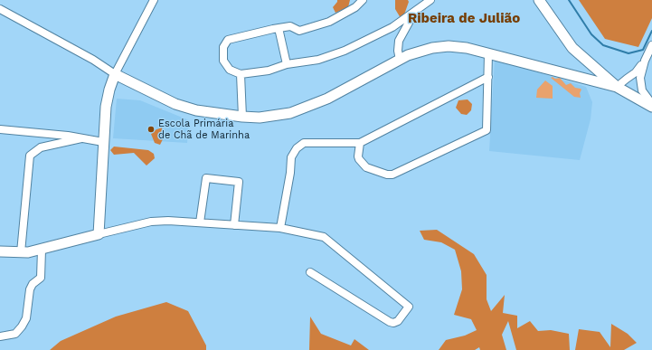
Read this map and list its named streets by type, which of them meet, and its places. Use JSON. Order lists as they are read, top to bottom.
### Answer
{
  "districts": ["Ribeira de Julião"],
  "places": ["Escola Primária de Chã de Marinha"]
}
